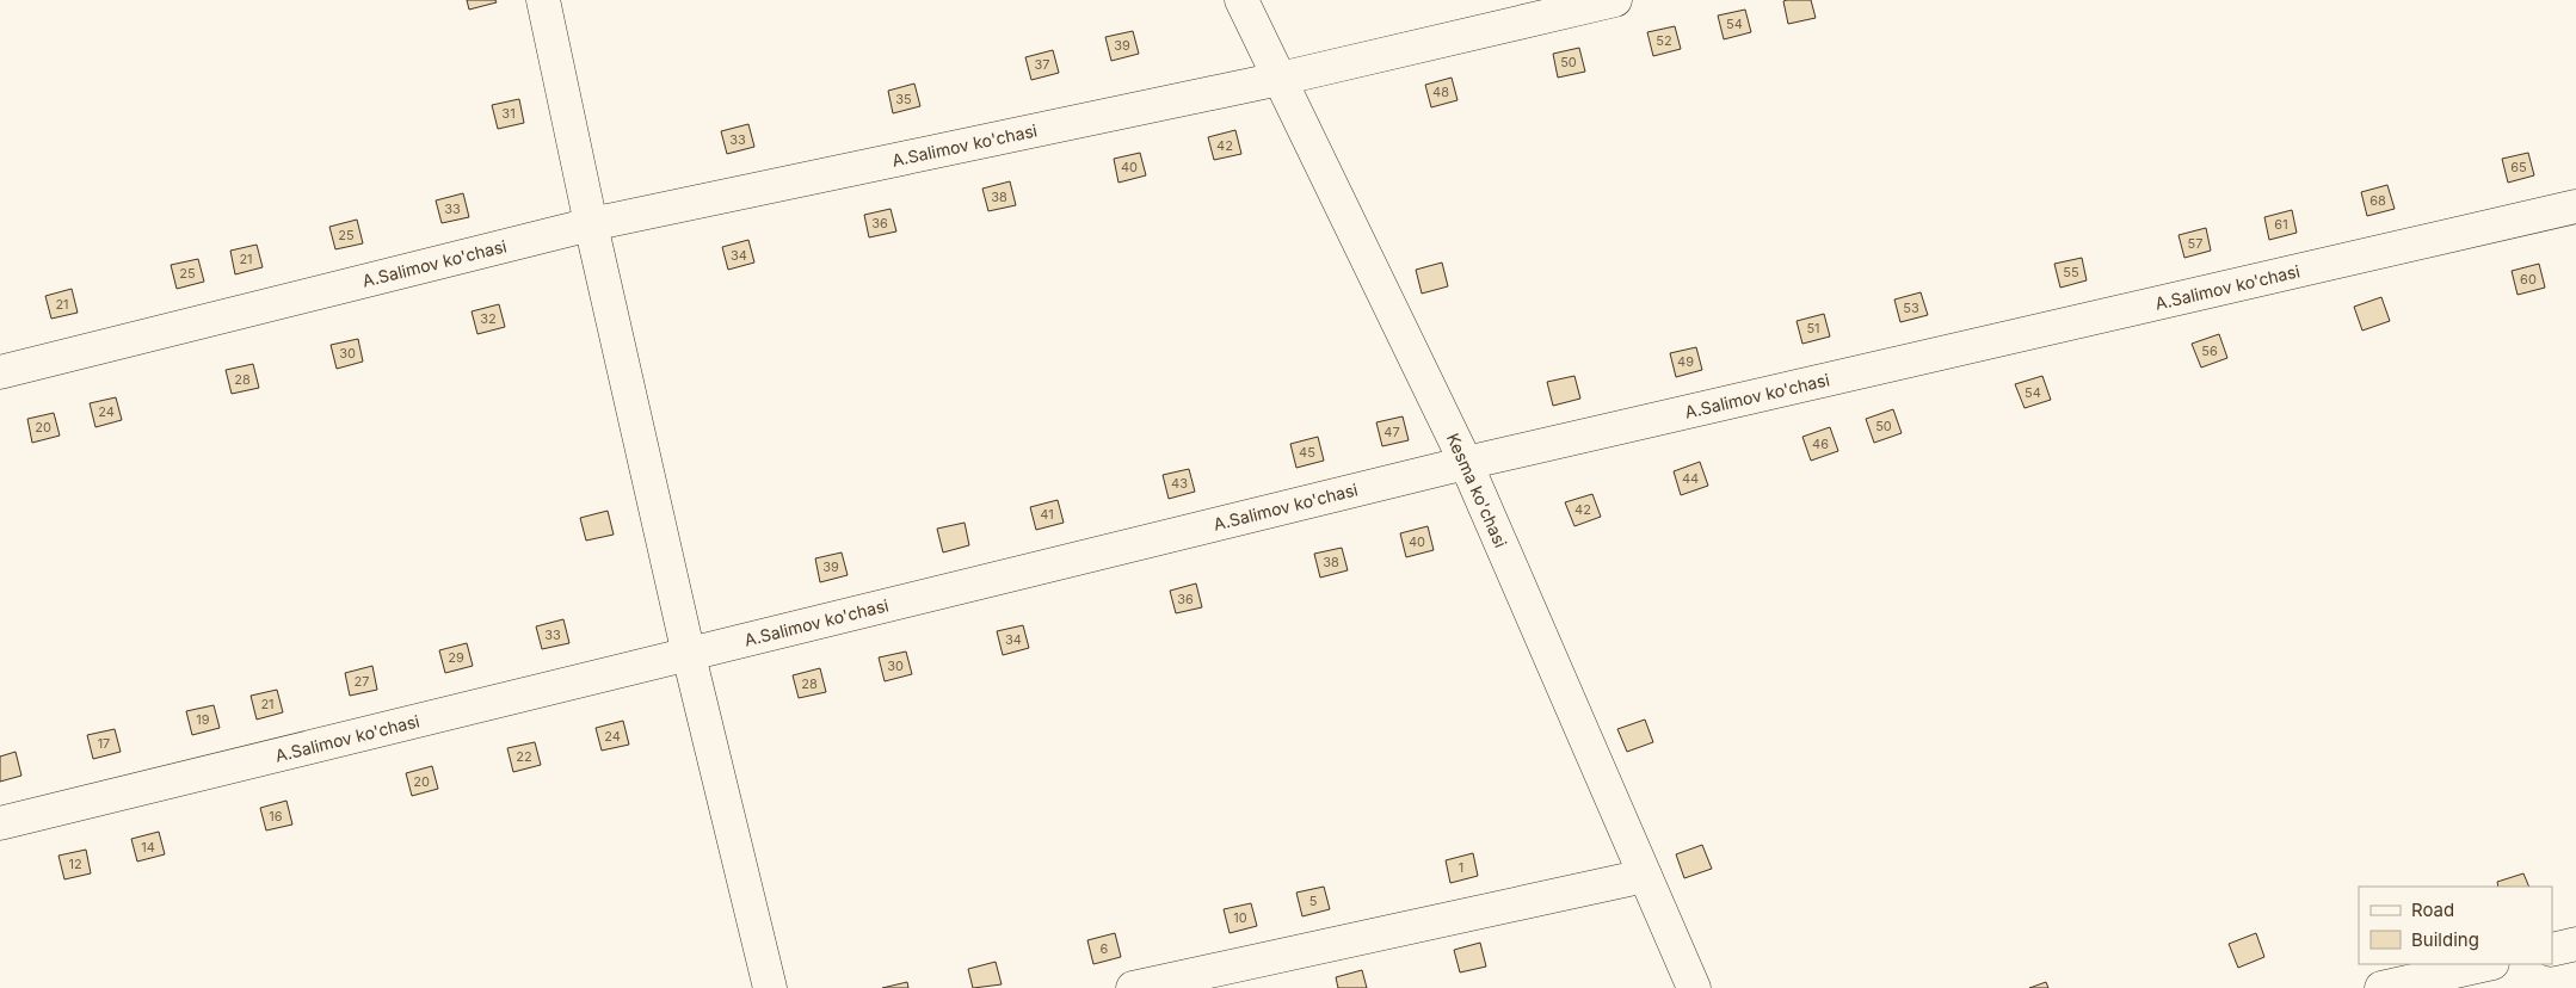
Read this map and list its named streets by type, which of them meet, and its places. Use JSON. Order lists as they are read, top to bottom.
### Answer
{
  "streets": {
    "street": ["A.Salimov ko'chasi", "Kesma ko'chasi"]
  },
  "crossings": [
    ["A.Salimov ko'chasi", "Kesma ko'chasi"]
  ],
  "house_numbers": [
    "54",
    "52",
    "39",
    "50",
    "37",
    "48",
    "35",
    "31",
    "33",
    "42",
    "40",
    "65",
    "38",
    "68",
    "33",
    "36",
    "61",
    "25",
    "57",
    "34",
    "21",
    "55",
    "25",
    "60",
    "21",
    "53",
    "32",
    "51",
    "56",
    "30",
    "49",
    "28",
    "54",
    "24",
    "50",
    "20",
    "47",
    "46",
    "45",
    "44",
    "43",
    "42",
    "41",
    "40",
    "38",
    "39",
    "36",
    "33",
    "34",
    "29",
    "30",
    "27",
    "28",
    "21",
    "19",
    "24",
    "17",
    "22",
    "20",
    "16",
    "14",
    "12",
    "1",
    "5",
    "10",
    "6"
  ],
  "legend": ["Road", "Building"]
}
